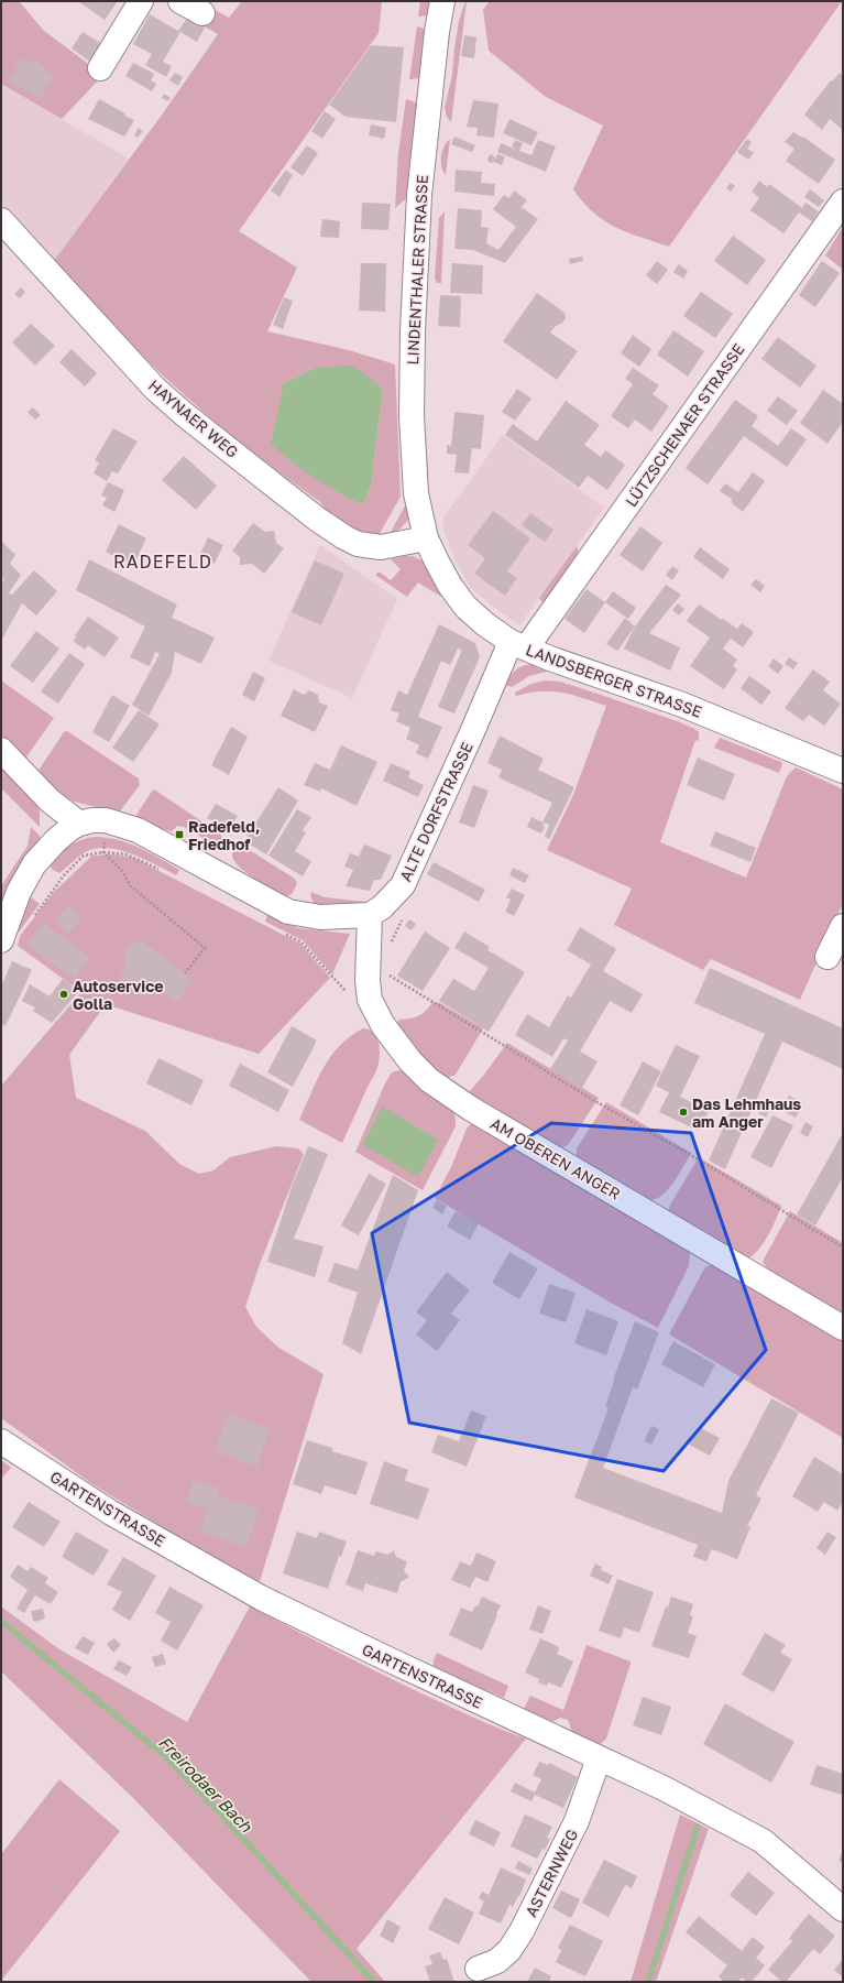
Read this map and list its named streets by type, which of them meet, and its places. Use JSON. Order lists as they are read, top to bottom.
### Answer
{
  "streets": {
    "street": [
      "LINDENTHALER STRASSE",
      "HAYNAER WEG",
      "LÜTZSCHENAER STRASSE",
      "LANDSBERGER STRASSE",
      "ALTE DORFSTRASSE",
      "AM OBEREN ANGER",
      "GARTENSTRASSE",
      "ASTERNWEG"
    ]
  },
  "crossings": [
    ["LINDENTHALER STRASSE", "HAYNAER WEG"],
    ["LINDENTHALER STRASSE", "LANDSBERGER STRASSE"],
    ["HAYNAER WEG", "LANDSBERGER STRASSE"],
    ["LÜTZSCHENAER STRASSE", "LANDSBERGER STRASSE"],
    ["LÜTZSCHENAER STRASSE", "ALTE DORFSTRASSE"],
    ["LANDSBERGER STRASSE", "ALTE DORFSTRASSE"],
    ["ALTE DORFSTRASSE", "AM OBEREN ANGER"],
    ["GARTENSTRASSE", "ASTERNWEG"]
  ],
  "districts": ["RADEFELD"],
  "water": ["Freirodaer Bach"],
  "places": {
    "transit": ["Radefeld, Friedhof"],
    "other": ["Autoservice Golla", "Das Lehmhaus am Anger"]
  }
}
